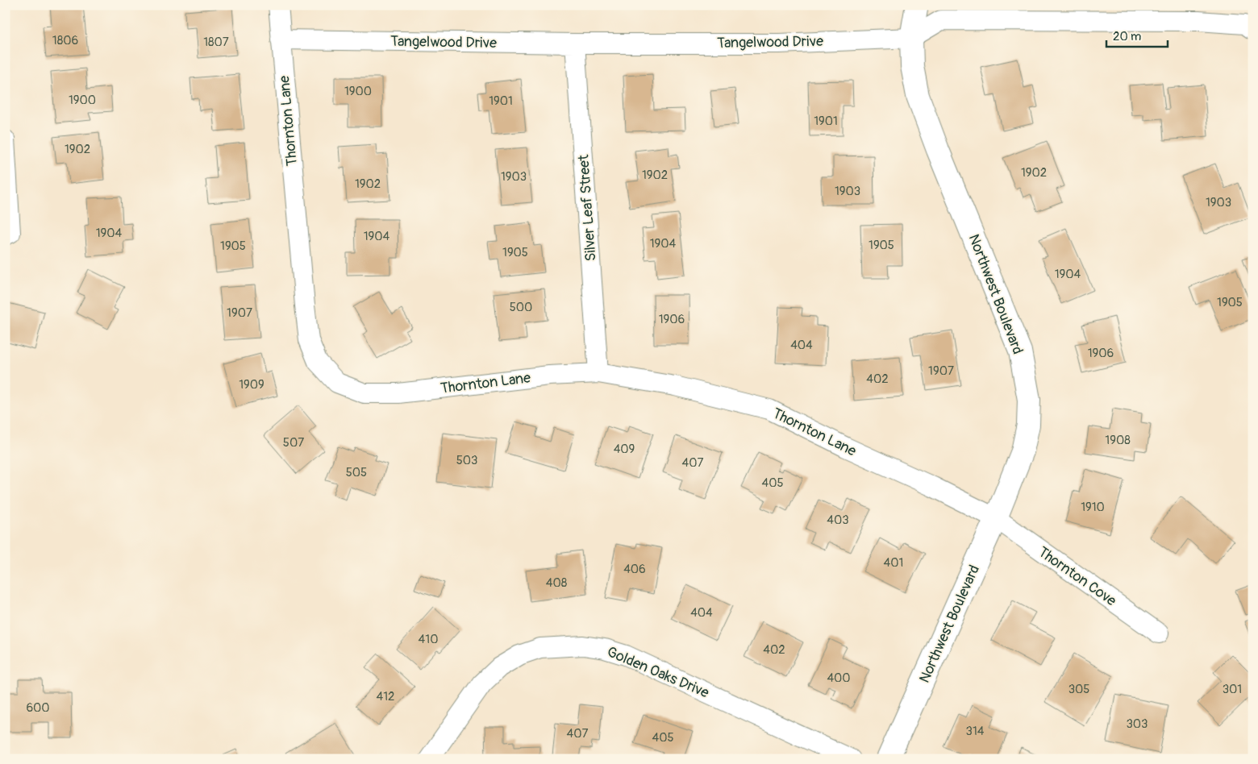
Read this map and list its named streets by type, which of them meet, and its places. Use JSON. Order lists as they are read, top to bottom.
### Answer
{
  "streets": {
    "street": [
      "Tangelwood Drive",
      "Thornton Lane",
      "Silver Leaf Street",
      "Northwest Boulevard",
      "Thornton Cove",
      "Golden Oaks Drive"
    ]
  },
  "crossings": [
    ["Tangelwood Drive", "Thornton Lane"],
    ["Tangelwood Drive", "Silver Leaf Street"],
    ["Tangelwood Drive", "Northwest Boulevard"],
    ["Thornton Lane", "Silver Leaf Street"],
    ["Thornton Lane", "Northwest Boulevard"],
    ["Thornton Lane", "Thornton Cove"],
    ["Northwest Boulevard", "Thornton Cove"]
  ],
  "house_numbers": [
    "1806",
    "1807",
    "1900",
    "1900",
    "1901",
    "1901",
    "1902",
    "1902",
    "1902",
    "1903",
    "1902",
    "1903",
    "1903",
    "1904",
    "1904",
    "1904",
    "1905",
    "1905",
    "1905",
    "1904",
    "1905",
    "500",
    "1907",
    "1906",
    "404",
    "1906",
    "1907",
    "402",
    "1909",
    "1908",
    "507",
    "409",
    "503",
    "407",
    "505",
    "405",
    "1910",
    "403",
    "401",
    "406",
    "408",
    "404",
    "410",
    "402",
    "400",
    "305",
    "301",
    "412",
    "600",
    "303",
    "314",
    "407",
    "405"
  ],
  "scale_bar": "20 m"
}
